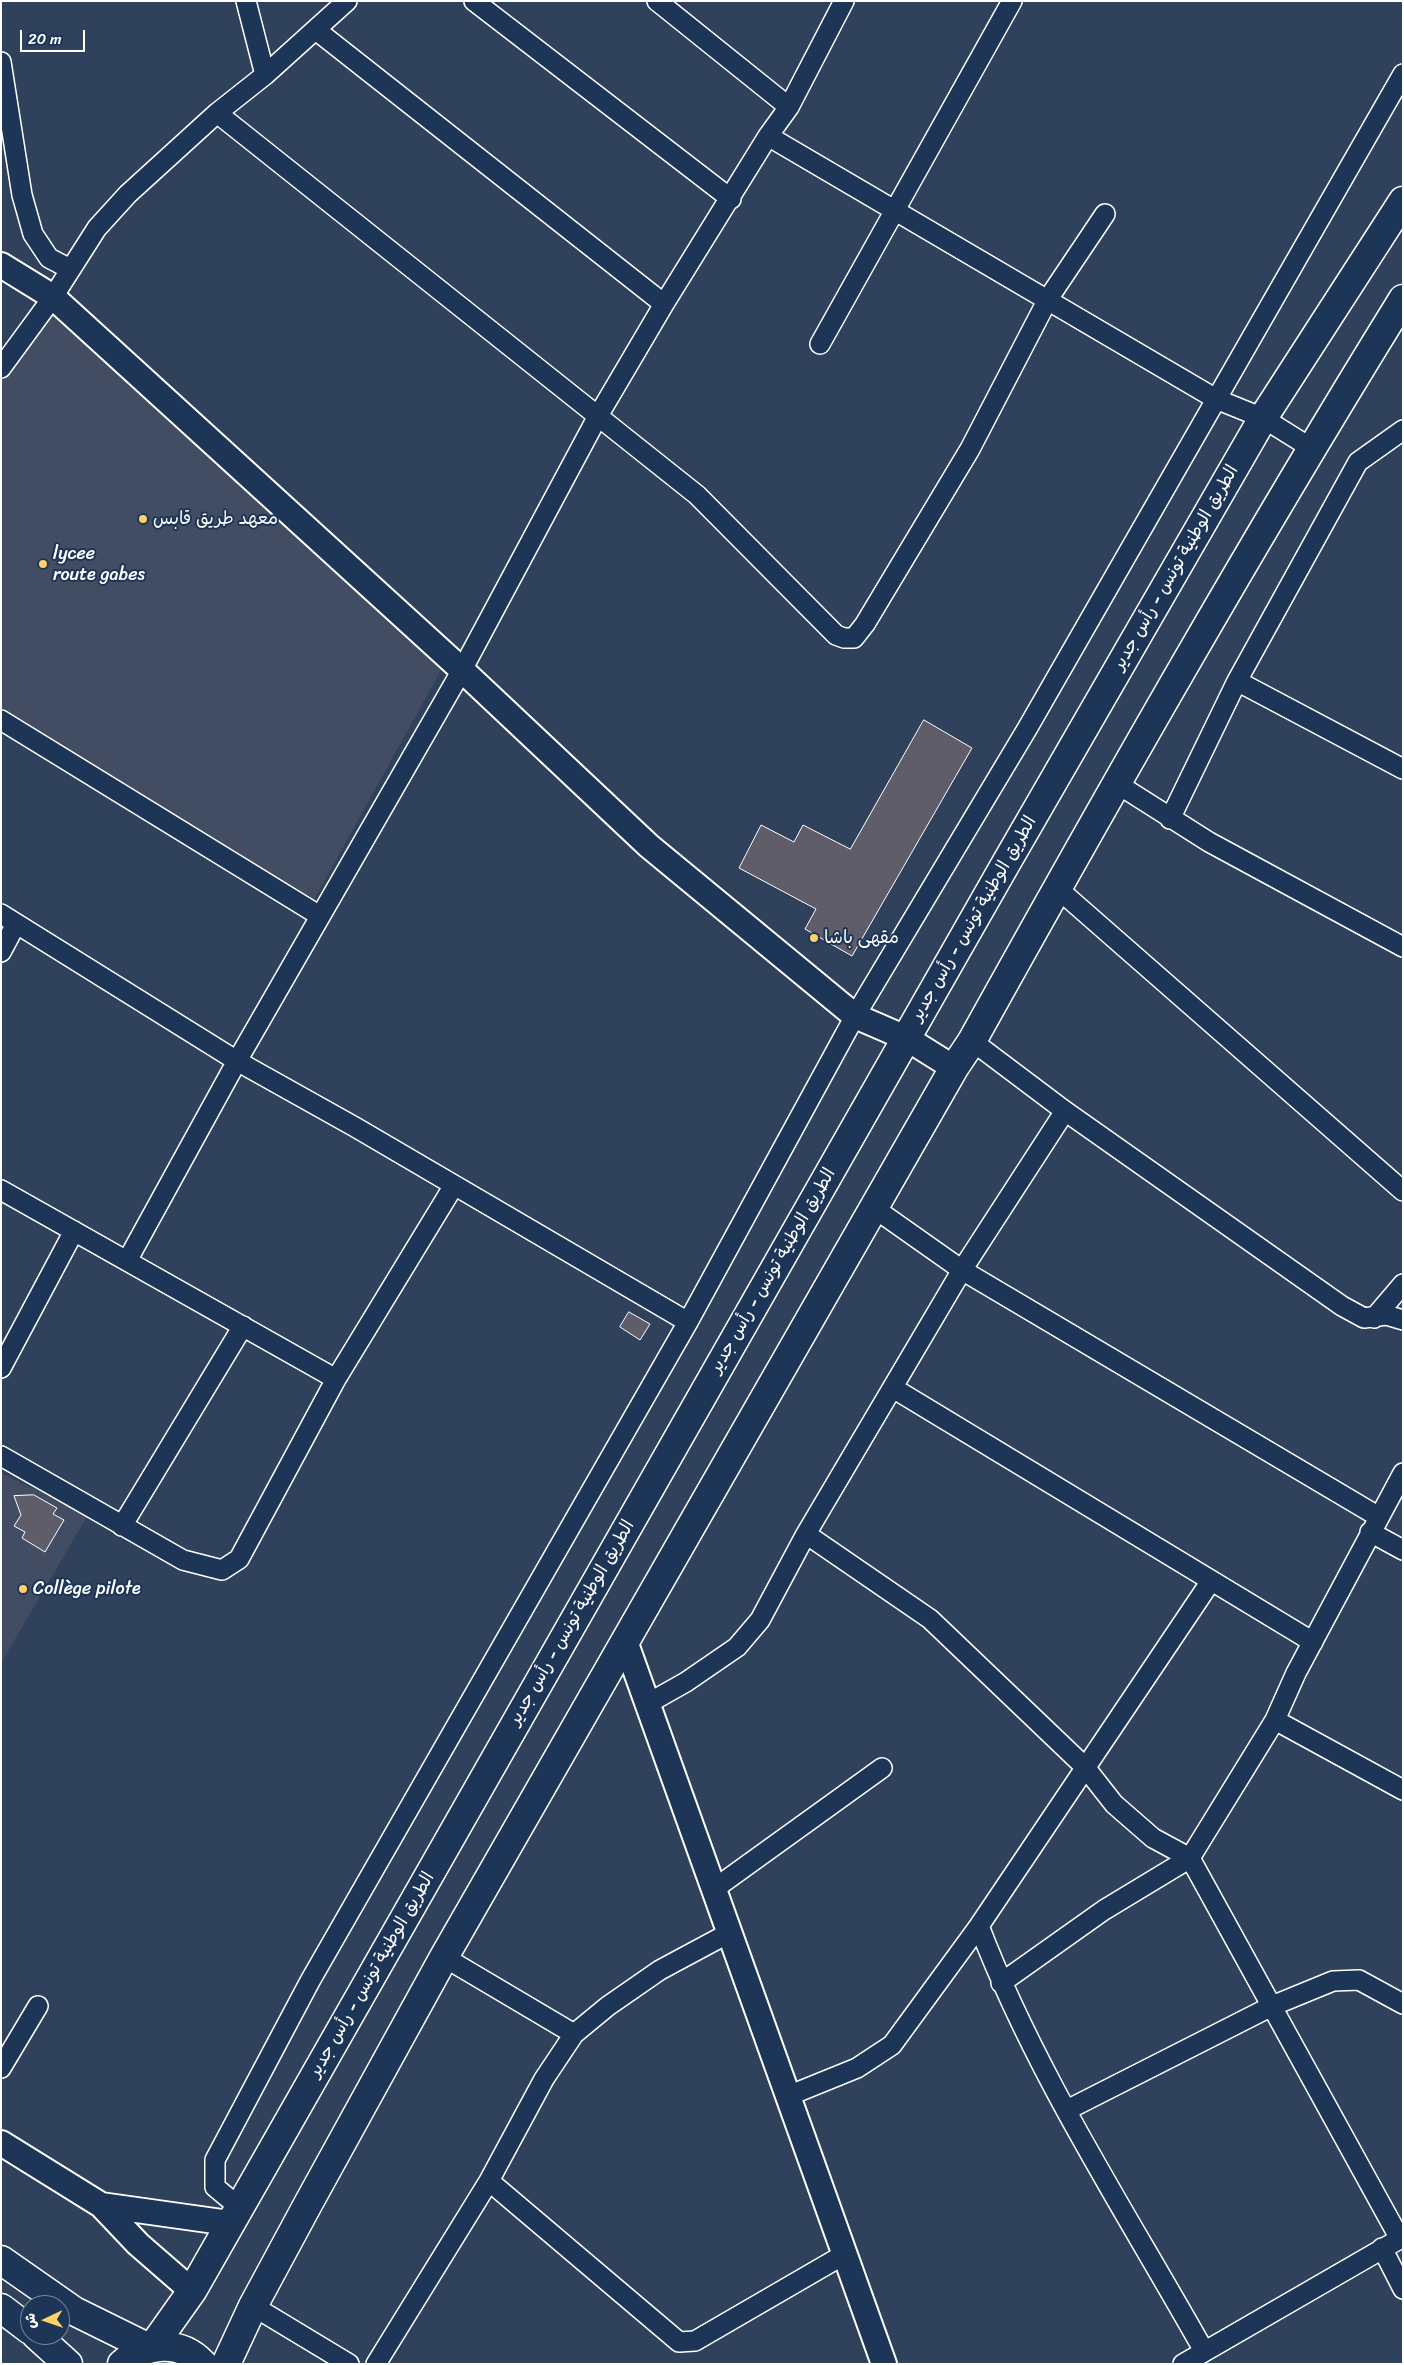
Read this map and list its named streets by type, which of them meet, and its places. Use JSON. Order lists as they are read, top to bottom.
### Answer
{
  "streets": {
    "main road": ["الطريق الوطنية تونس - رأس جدير"]
  },
  "places": [
    "معهد طريق قابس",
    "lycee route gabes",
    "مقهى باشا",
    "Collège pilote"
  ],
  "scale_bar": "20 m",
  "north": "left"
}
